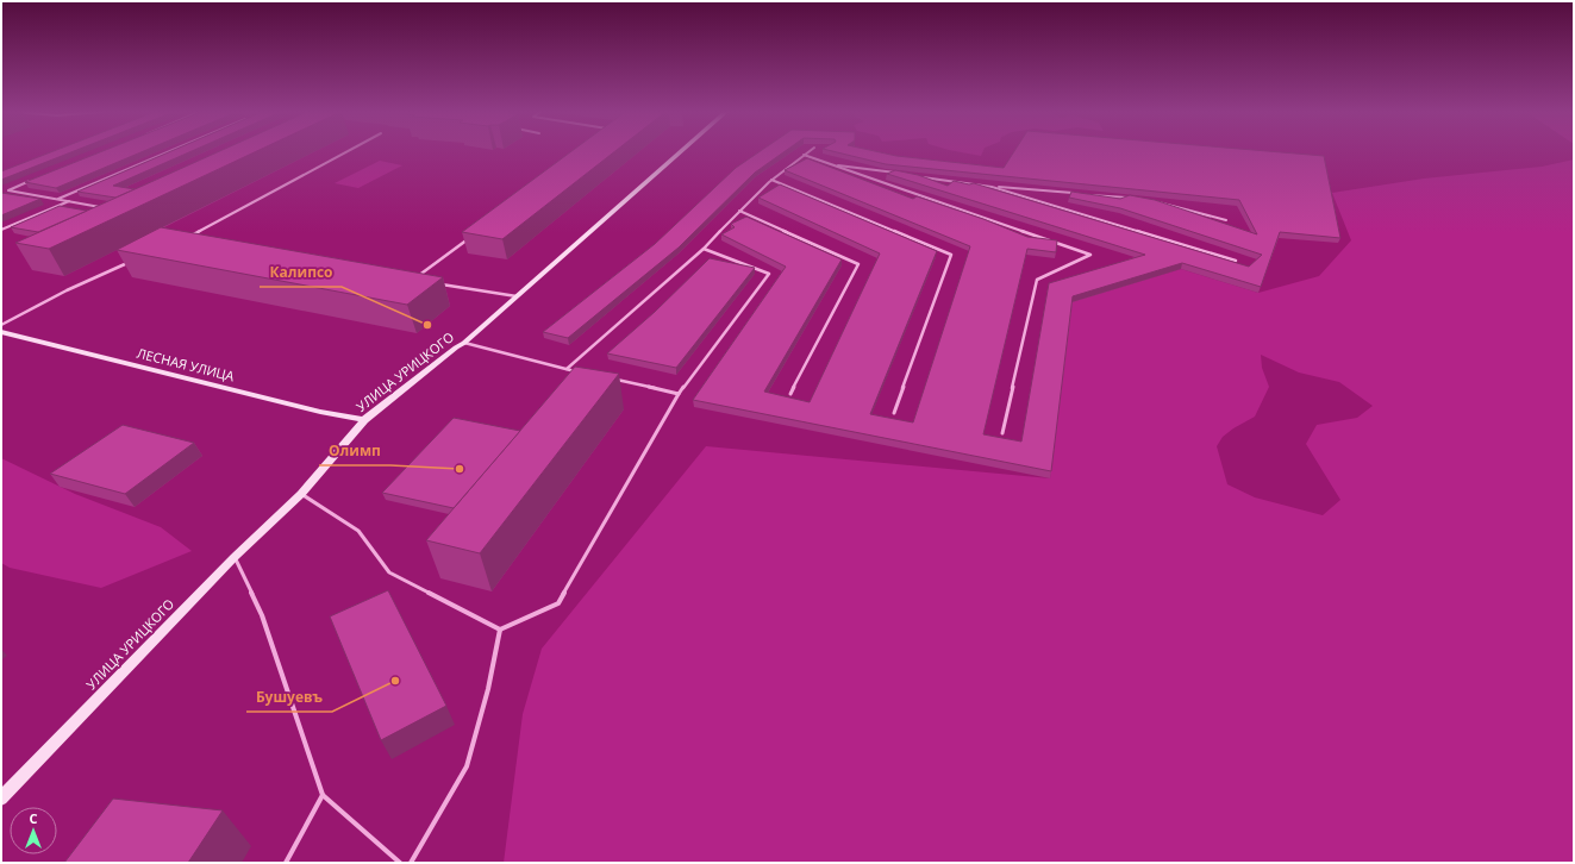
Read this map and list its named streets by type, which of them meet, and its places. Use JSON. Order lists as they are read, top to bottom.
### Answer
{
  "streets": {
    "street": ["ЛЕСНАЯ УЛИЦА", "УЛИЦА УРИЦКОГО"]
  },
  "crossings": [
    ["ЛЕСНАЯ УЛИЦА", "УЛИЦА УРИЦКОГО"]
  ],
  "places": ["Калипсо", "Олимп", "Бушуевъ"],
  "north": "top"
}
